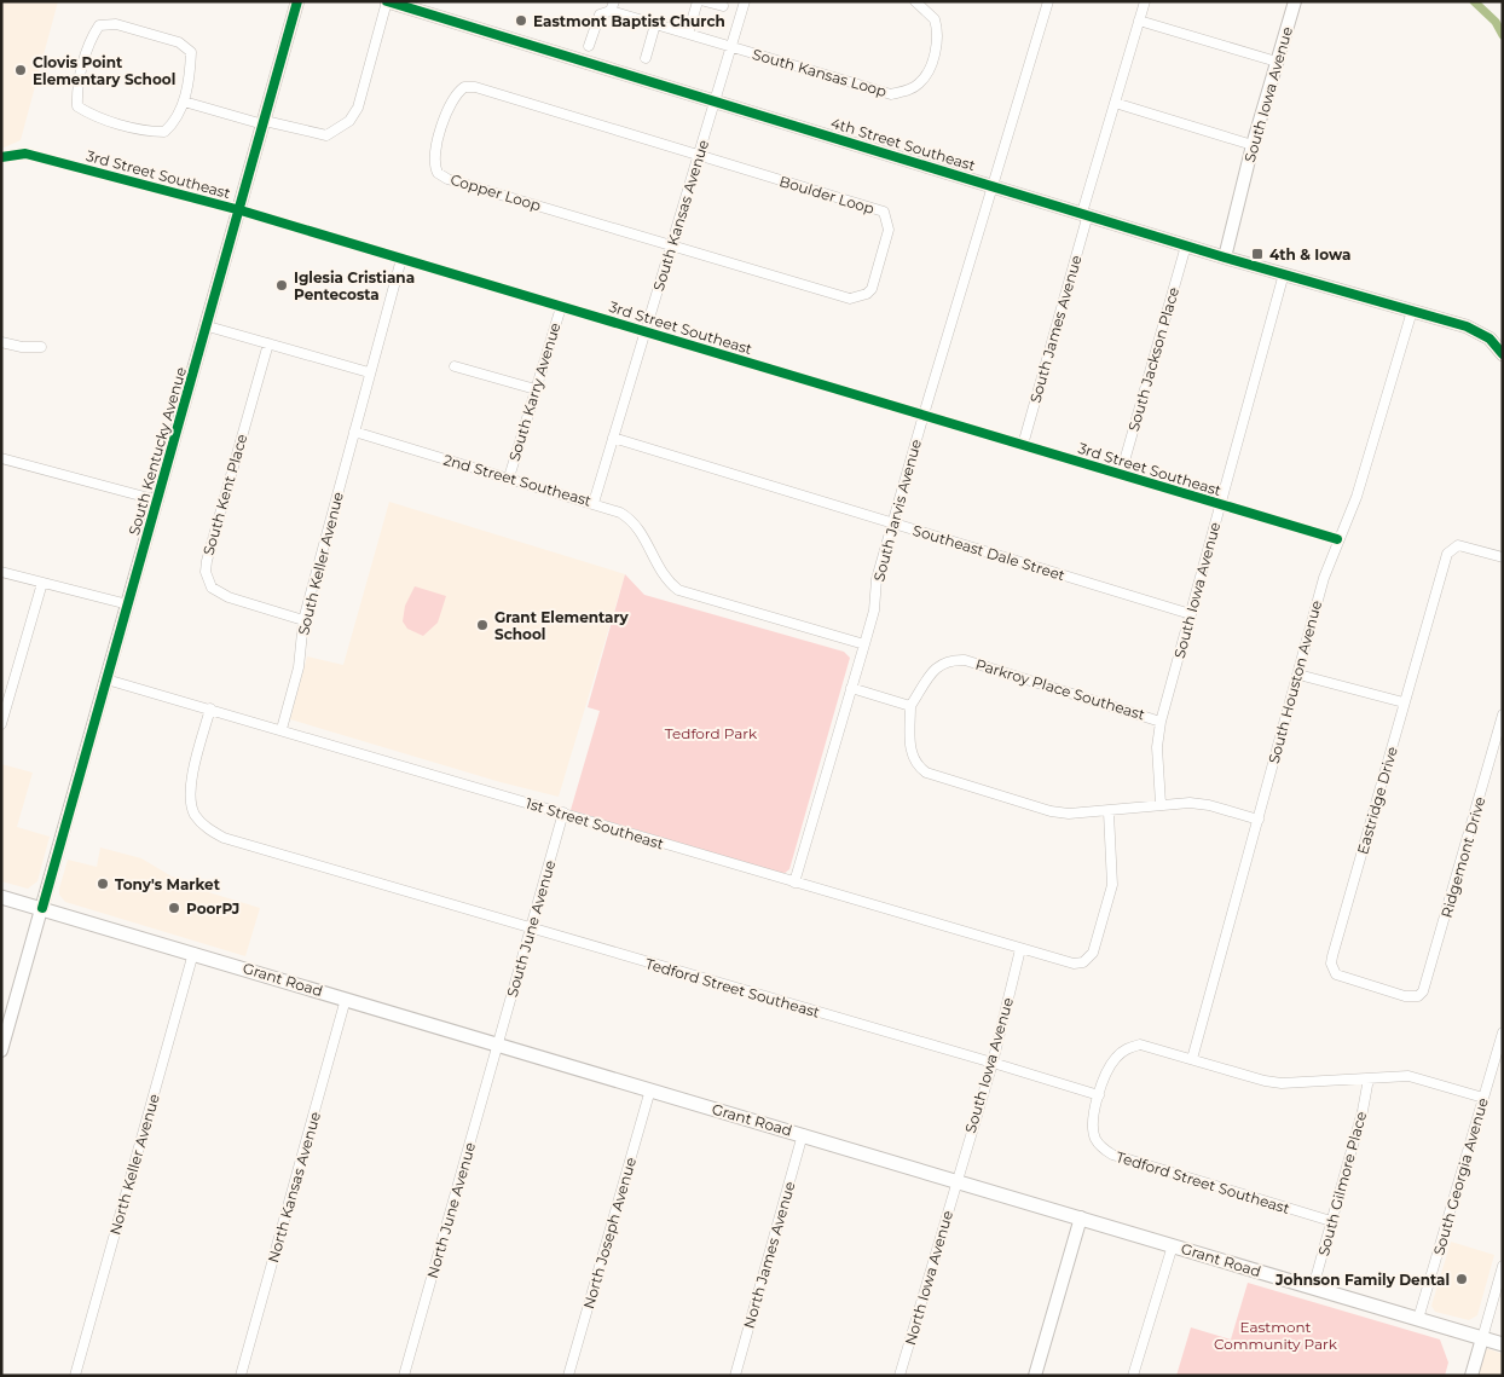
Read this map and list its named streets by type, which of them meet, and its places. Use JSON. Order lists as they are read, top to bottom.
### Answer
{
  "streets": {
    "main road": ["Grant Road"],
    "street": [
      "South Kansas Loop",
      "South Iowa Avenue",
      "4th Street Southeast",
      "3rd Street Southeast",
      "Copper Loop",
      "Boulder Loop",
      "South Kansas Avenue",
      "South James Avenue",
      "South Jackson Place",
      "South Karry Avenue",
      "South Kentucky Avenue",
      "2nd Street Southeast",
      "South Kent Place",
      "South Jarvis Avenue",
      "Southeast Dale Street",
      "South Keller Avenue",
      "South Houston Avenue",
      "Parkroy Place Southeast",
      "Eastridge Drive",
      "1st Street Southeast",
      "Ridgemont Drive",
      "South June Avenue",
      "Tedford Street Southeast",
      "North Keller Avenue",
      "South Georgia Avenue",
      "South Gilmore Place",
      "North Kansas Avenue",
      "North June Avenue",
      "North Joseph Avenue",
      "North James Avenue",
      "North Iowa Avenue"
    ]
  },
  "crossings": [
    ["South Iowa Avenue", "4th Street Southeast"],
    ["South Iowa Avenue", "3rd Street Southeast"],
    ["South Iowa Avenue", "Southeast Dale Street"],
    ["South Iowa Avenue", "Parkroy Place Southeast"],
    ["South Iowa Avenue", "1st Street Southeast"],
    ["South Iowa Avenue", "Grant Road"],
    ["South Iowa Avenue", "Tedford Street Southeast"],
    ["South Iowa Avenue", "North Iowa Avenue"],
    ["4th Street Southeast", "South Kansas Avenue"],
    ["4th Street Southeast", "South James Avenue"],
    ["4th Street Southeast", "South Jackson Place"],
    ["4th Street Southeast", "South Jarvis Avenue"],
    ["4th Street Southeast", "South Houston Avenue"],
    ["3rd Street Southeast", "South Kansas Avenue"],
    ["3rd Street Southeast", "South James Avenue"],
    ["3rd Street Southeast", "South Jackson Place"],
    ["3rd Street Southeast", "South Karry Avenue"],
    ["3rd Street Southeast", "South Kentucky Avenue"],
    ["3rd Street Southeast", "South Jarvis Avenue"],
    ["3rd Street Southeast", "South Houston Avenue"],
    ["Copper Loop", "Boulder Loop"],
    ["Copper Loop", "South Kansas Avenue"],
    ["Boulder Loop", "South Kansas Avenue"],
    ["South Kansas Avenue", "2nd Street Southeast"],
    ["South Kansas Avenue", "Southeast Dale Street"],
    ["South Karry Avenue", "2nd Street Southeast"],
    ["South Kentucky Avenue", "1st Street Southeast"],
    ["South Kentucky Avenue", "Grant Road"],
    ["2nd Street Southeast", "South Jarvis Avenue"],
    ["2nd Street Southeast", "South Keller Avenue"],
    ["South Kent Place", "South Keller Avenue"],
    ["South Jarvis Avenue", "Southeast Dale Street"],
    ["South Jarvis Avenue", "1st Street Southeast"],
    ["South Keller Avenue", "1st Street Southeast"],
    ["Eastridge Drive", "Ridgemont Drive"],
    ["1st Street Southeast", "South June Avenue"],
    ["1st Street Southeast", "Tedford Street Southeast"],
    ["South June Avenue", "Grant Road"],
    ["South June Avenue", "Tedford Street Southeast"],
    ["South June Avenue", "North June Avenue"],
    ["Grant Road", "North Keller Avenue"],
    ["Grant Road", "South Georgia Avenue"],
    ["Grant Road", "South Gilmore Place"],
    ["Grant Road", "North Kansas Avenue"],
    ["Grant Road", "North June Avenue"],
    ["Grant Road", "North Joseph Avenue"],
    ["Grant Road", "North James Avenue"],
    ["Grant Road", "North Iowa Avenue"],
    ["Tedford Street Southeast", "South Gilmore Place"]
  ],
  "parks": ["Tedford Park", "Eastmont Community Park"],
  "places": {
    "other": [
      "Eastmont Baptist Church",
      "Clovis Point Elementary School",
      "Iglesia Cristiana Pentecosta",
      "Grant Elementary School",
      "Tony's Market",
      "PoorPJ",
      "Johnson Family Dental"
    ],
    "transit": ["4th & Iowa"]
  }
}
